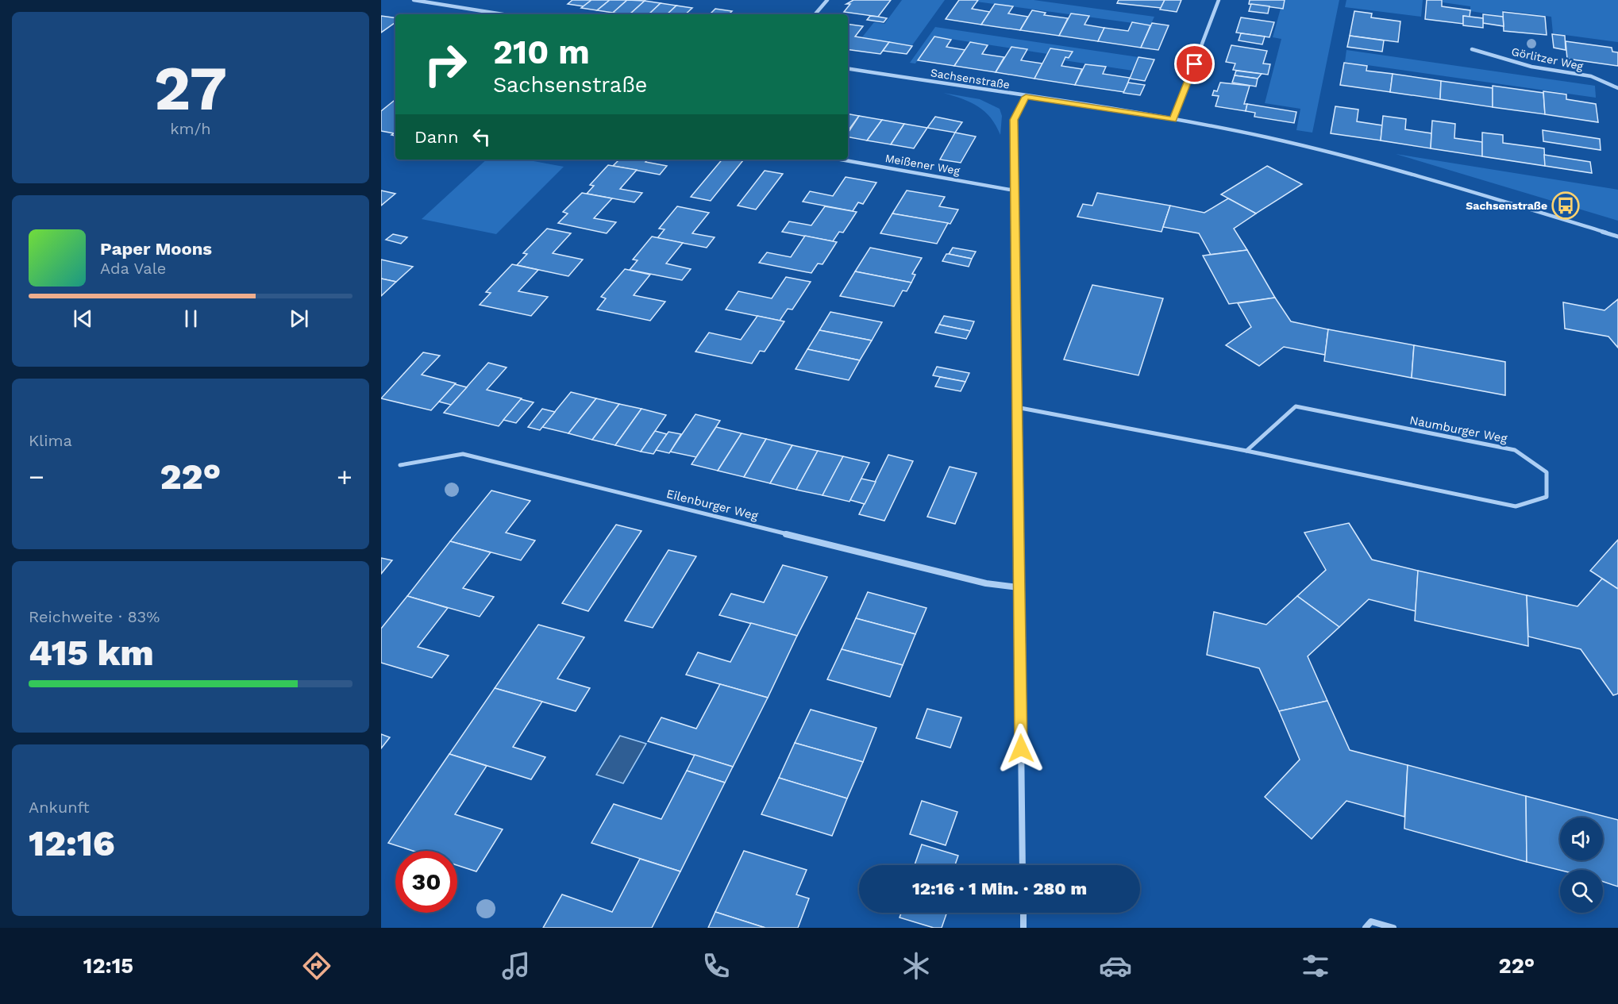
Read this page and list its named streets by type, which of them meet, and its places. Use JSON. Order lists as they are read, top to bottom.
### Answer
{
  "streets": {
    "street": [
      "Görlitzer Weg",
      "Sachsenstraße",
      "Meißener Weg",
      "Naumburger Weg",
      "Eilenburger Weg"
    ]
  },
  "places": {
    "bus stop": ["Sachsenstraße"]
  },
  "page": {
    "tile": [
      ["27", "km/h"],
      "Klima",
      ["Reichweite · 83%", "415 km"],
      ["Ankunft", "12:16"]
    ],
    "turn": ["210 m", "Sachsenstraße"],
    "then": "Dann",
    "song": ["Paper Moons", "Ada Vale"],
    "heat": ["−", "22°", "+"],
    "limit": "30",
    "trip": "12:16 · 1 Min. · 280 m",
    "tabs": ["12:15", "22°"]
  }
}
